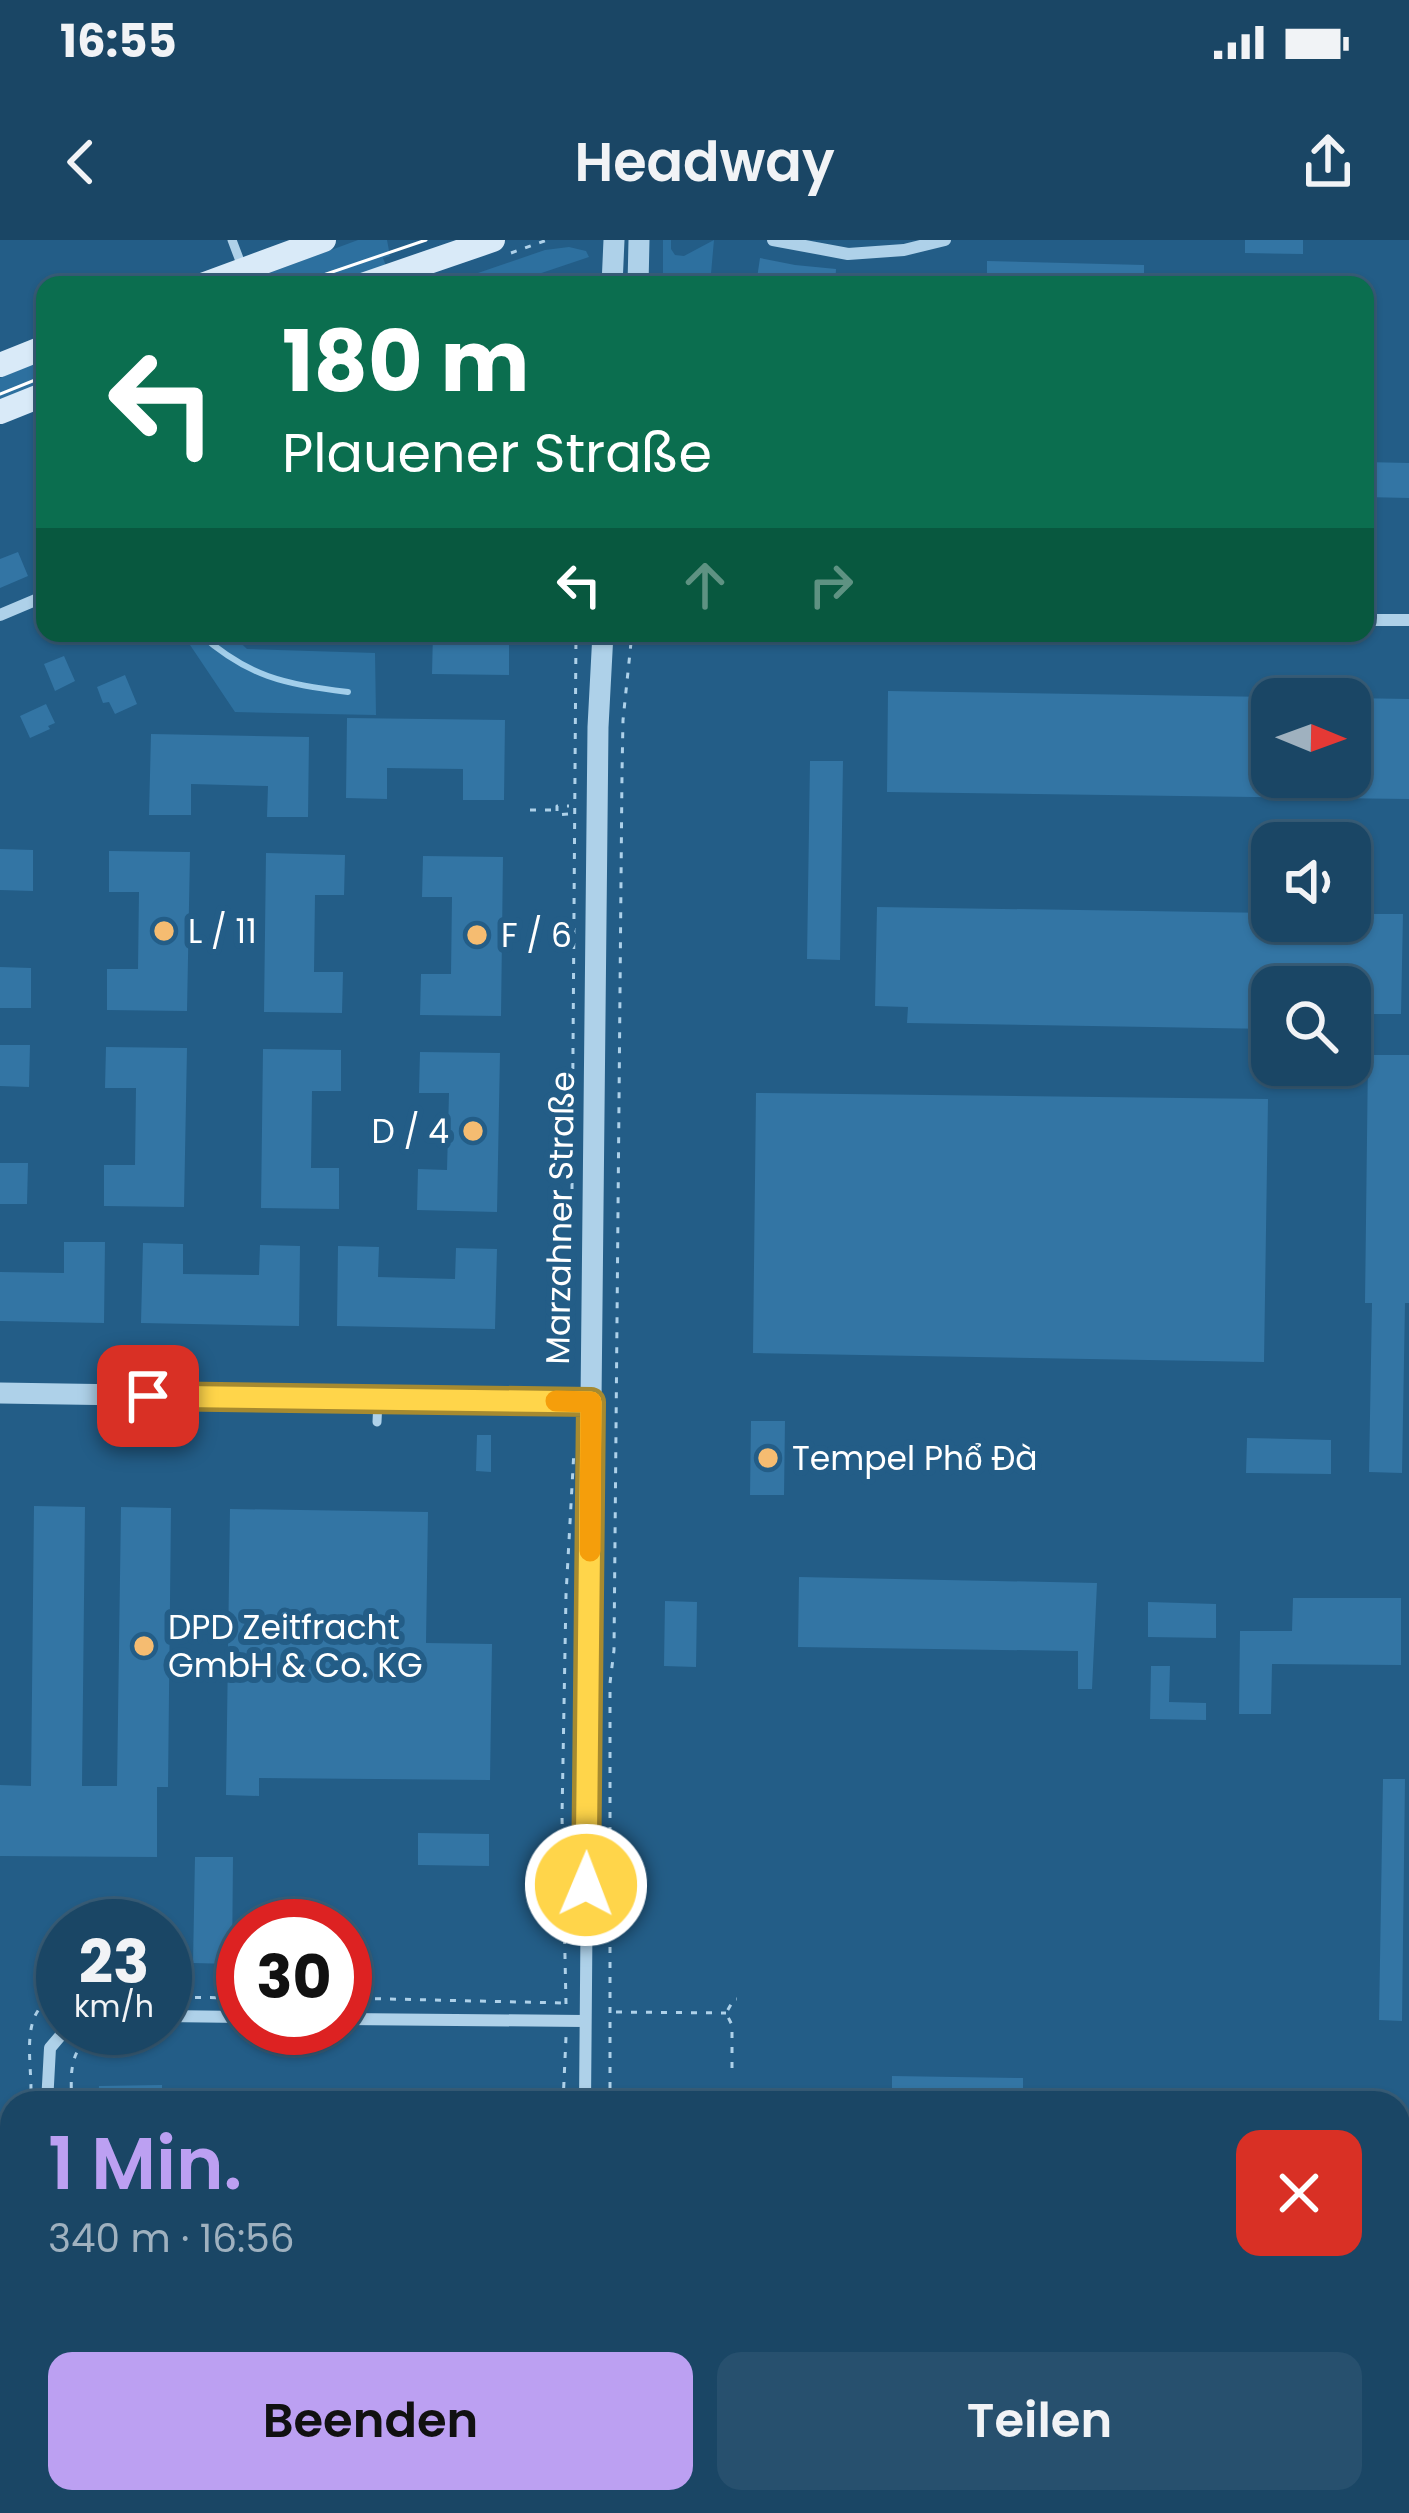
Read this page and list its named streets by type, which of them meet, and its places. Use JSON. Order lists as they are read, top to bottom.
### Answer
{
  "streets": {
    "street": ["Marzahner Straße"]
  },
  "places": [
    "L / 11",
    "F / 6",
    "D / 4",
    "Tempel Phổ Đà",
    "DPD Zeitfracht GmbH & Co. KG"
  ],
  "north": "right",
  "page": {
    "status": "16:55",
    "header": "Headway",
    "turn": ["180 m", "Plauener Straße"],
    "speed": "23 km/h",
    "limit": "30",
    "heading": ["1 Min.", "340 m · 16:56"],
    "buttons": ["Beenden", "Teilen"]
  }
}
